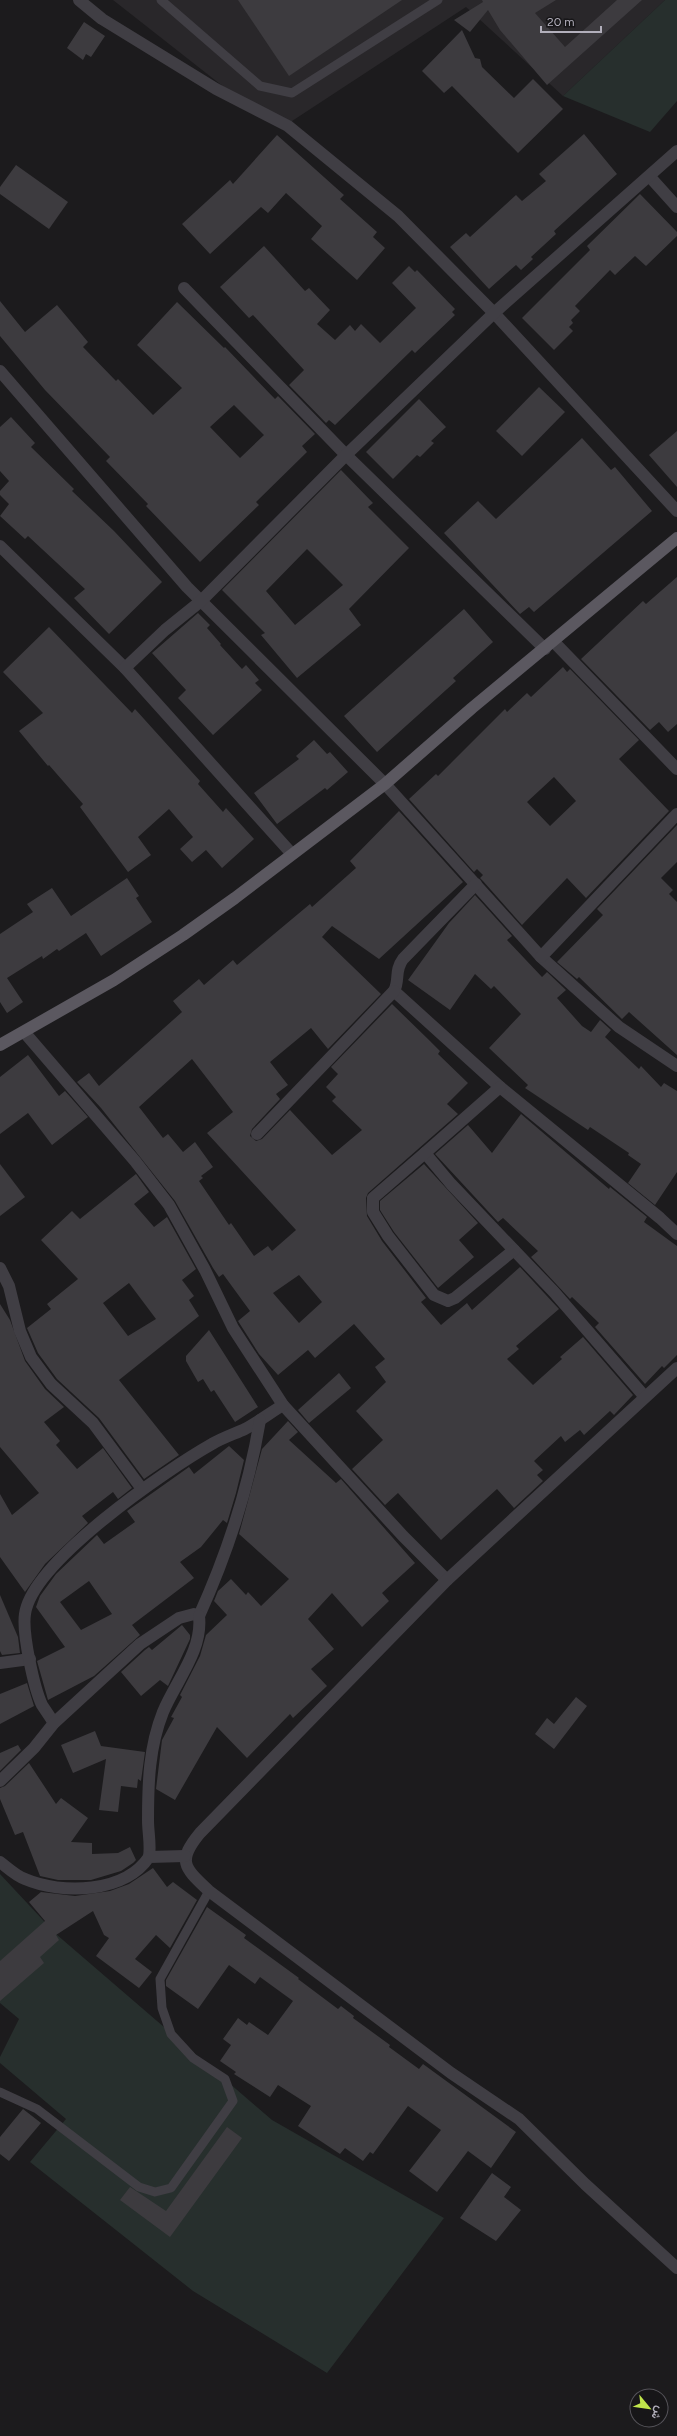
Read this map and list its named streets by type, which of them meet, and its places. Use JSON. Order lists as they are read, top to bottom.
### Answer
{
  "scale_bar": "20 m",
  "north": "bottom right"
}
